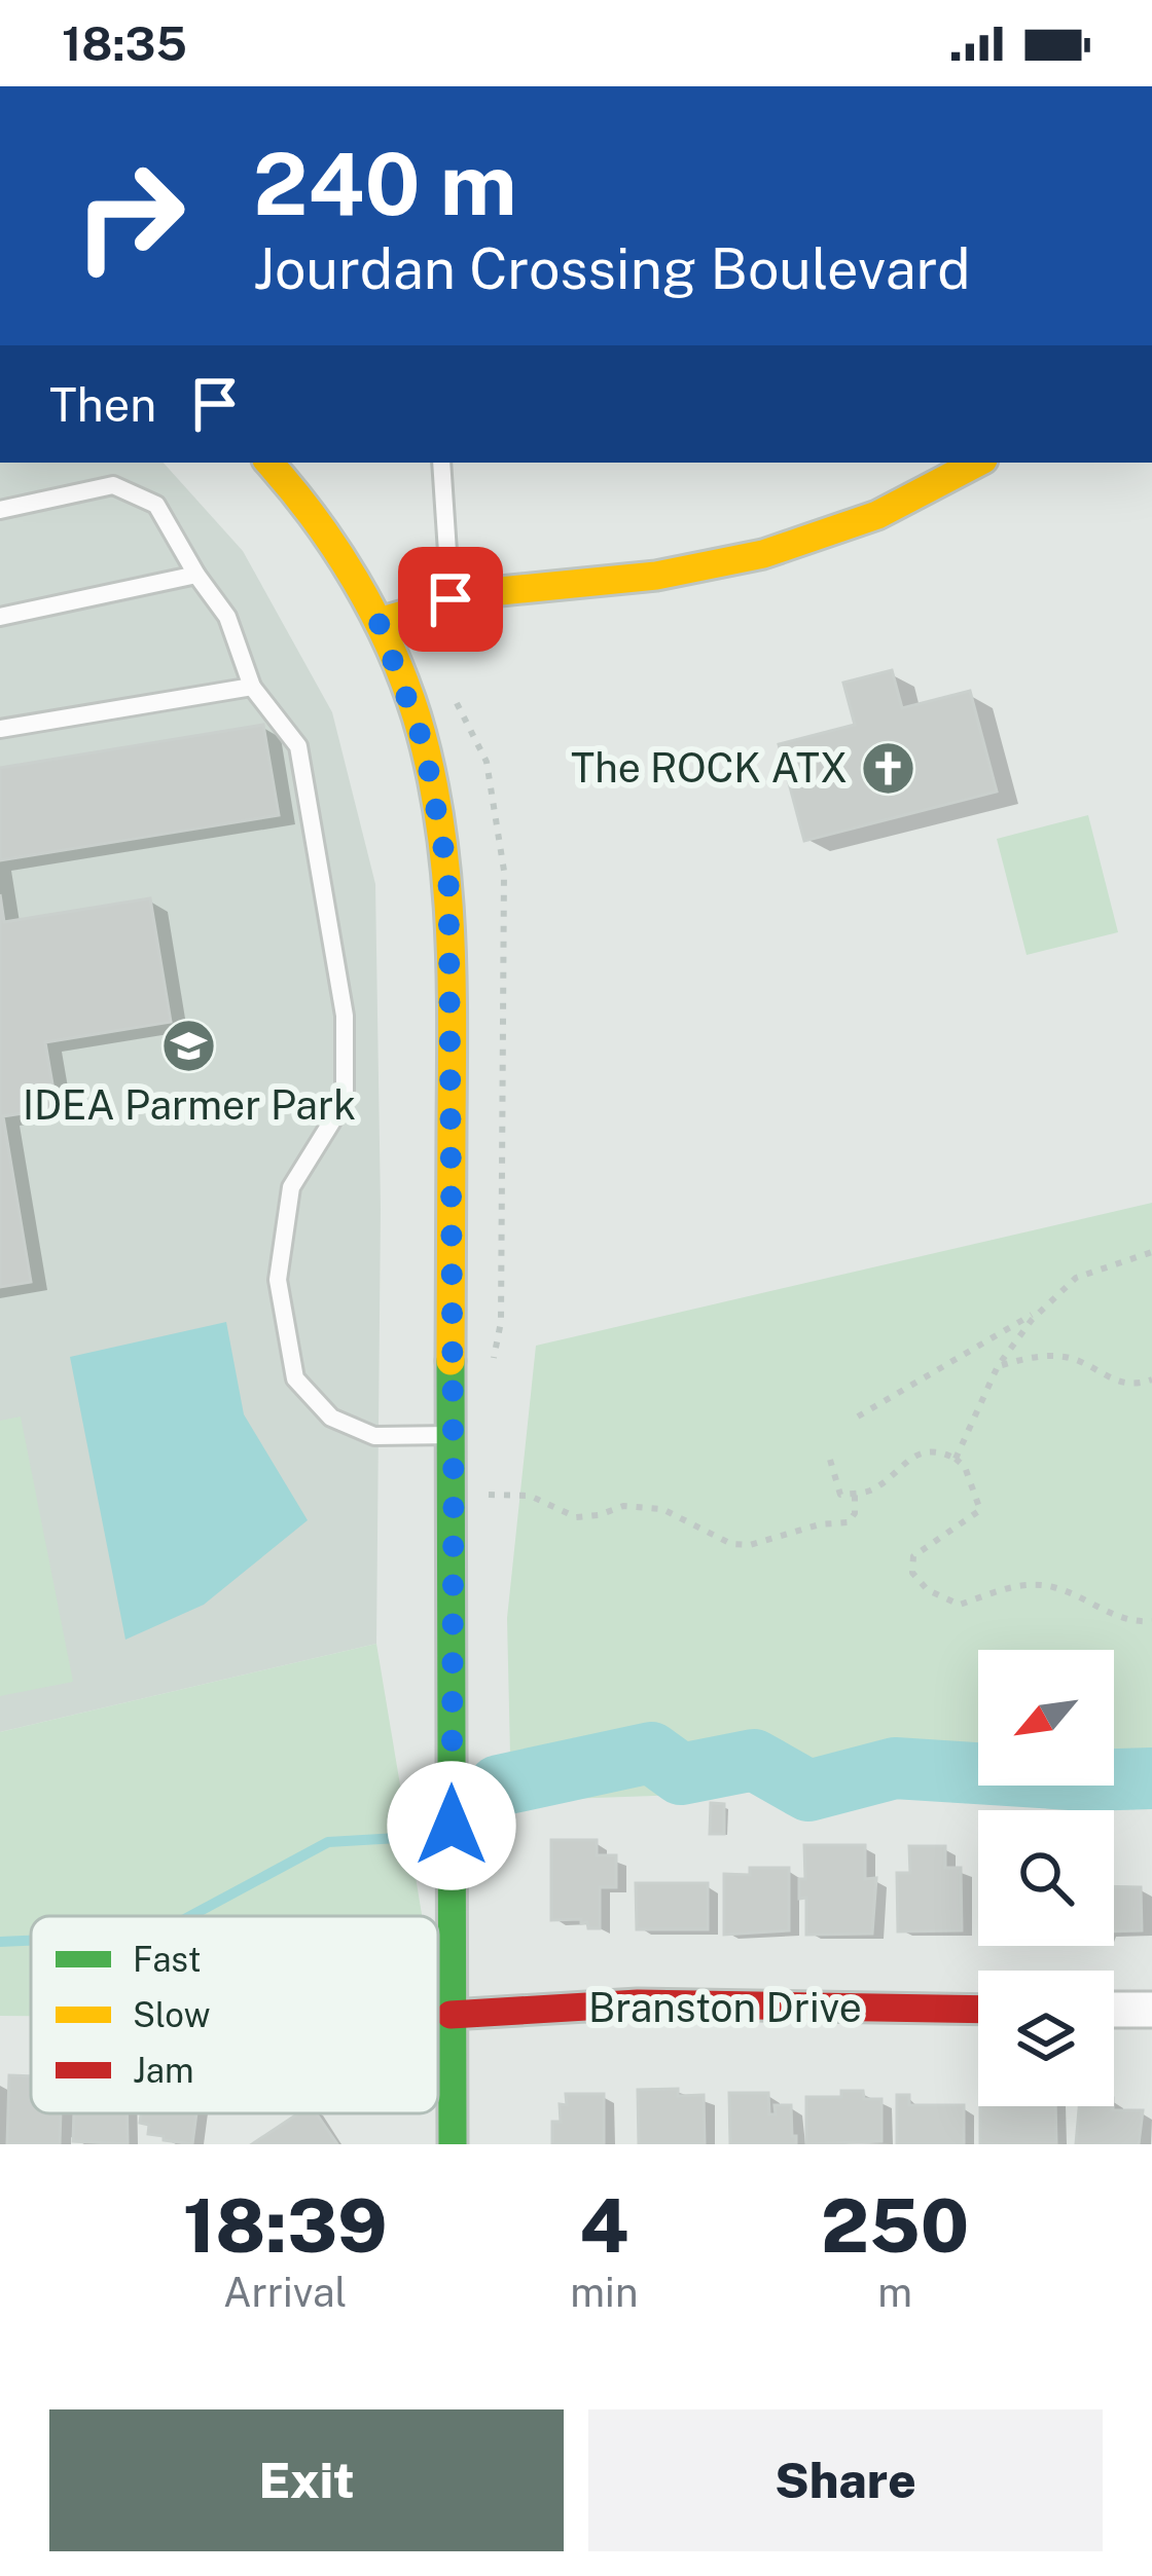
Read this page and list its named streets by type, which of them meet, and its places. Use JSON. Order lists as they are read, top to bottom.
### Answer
{
  "streets": {
    "street": ["Branston Drive"]
  },
  "places": {
    "church": ["The ROCK ATX"],
    "school or university": ["IDEA Parmer Park"]
  },
  "legend": ["Fast", "Slow", "Jam"],
  "north": "bottom left",
  "page": {
    "status": "18:35",
    "turn": ["240 m", "Jourdan Crossing Boulevard"],
    "then": "Then",
    "eta": [
      "18:39",
      "Arrival",
      "4",
      "min",
      "250",
      "m"
    ],
    "buttons": ["Exit", "Share"]
  }
}
